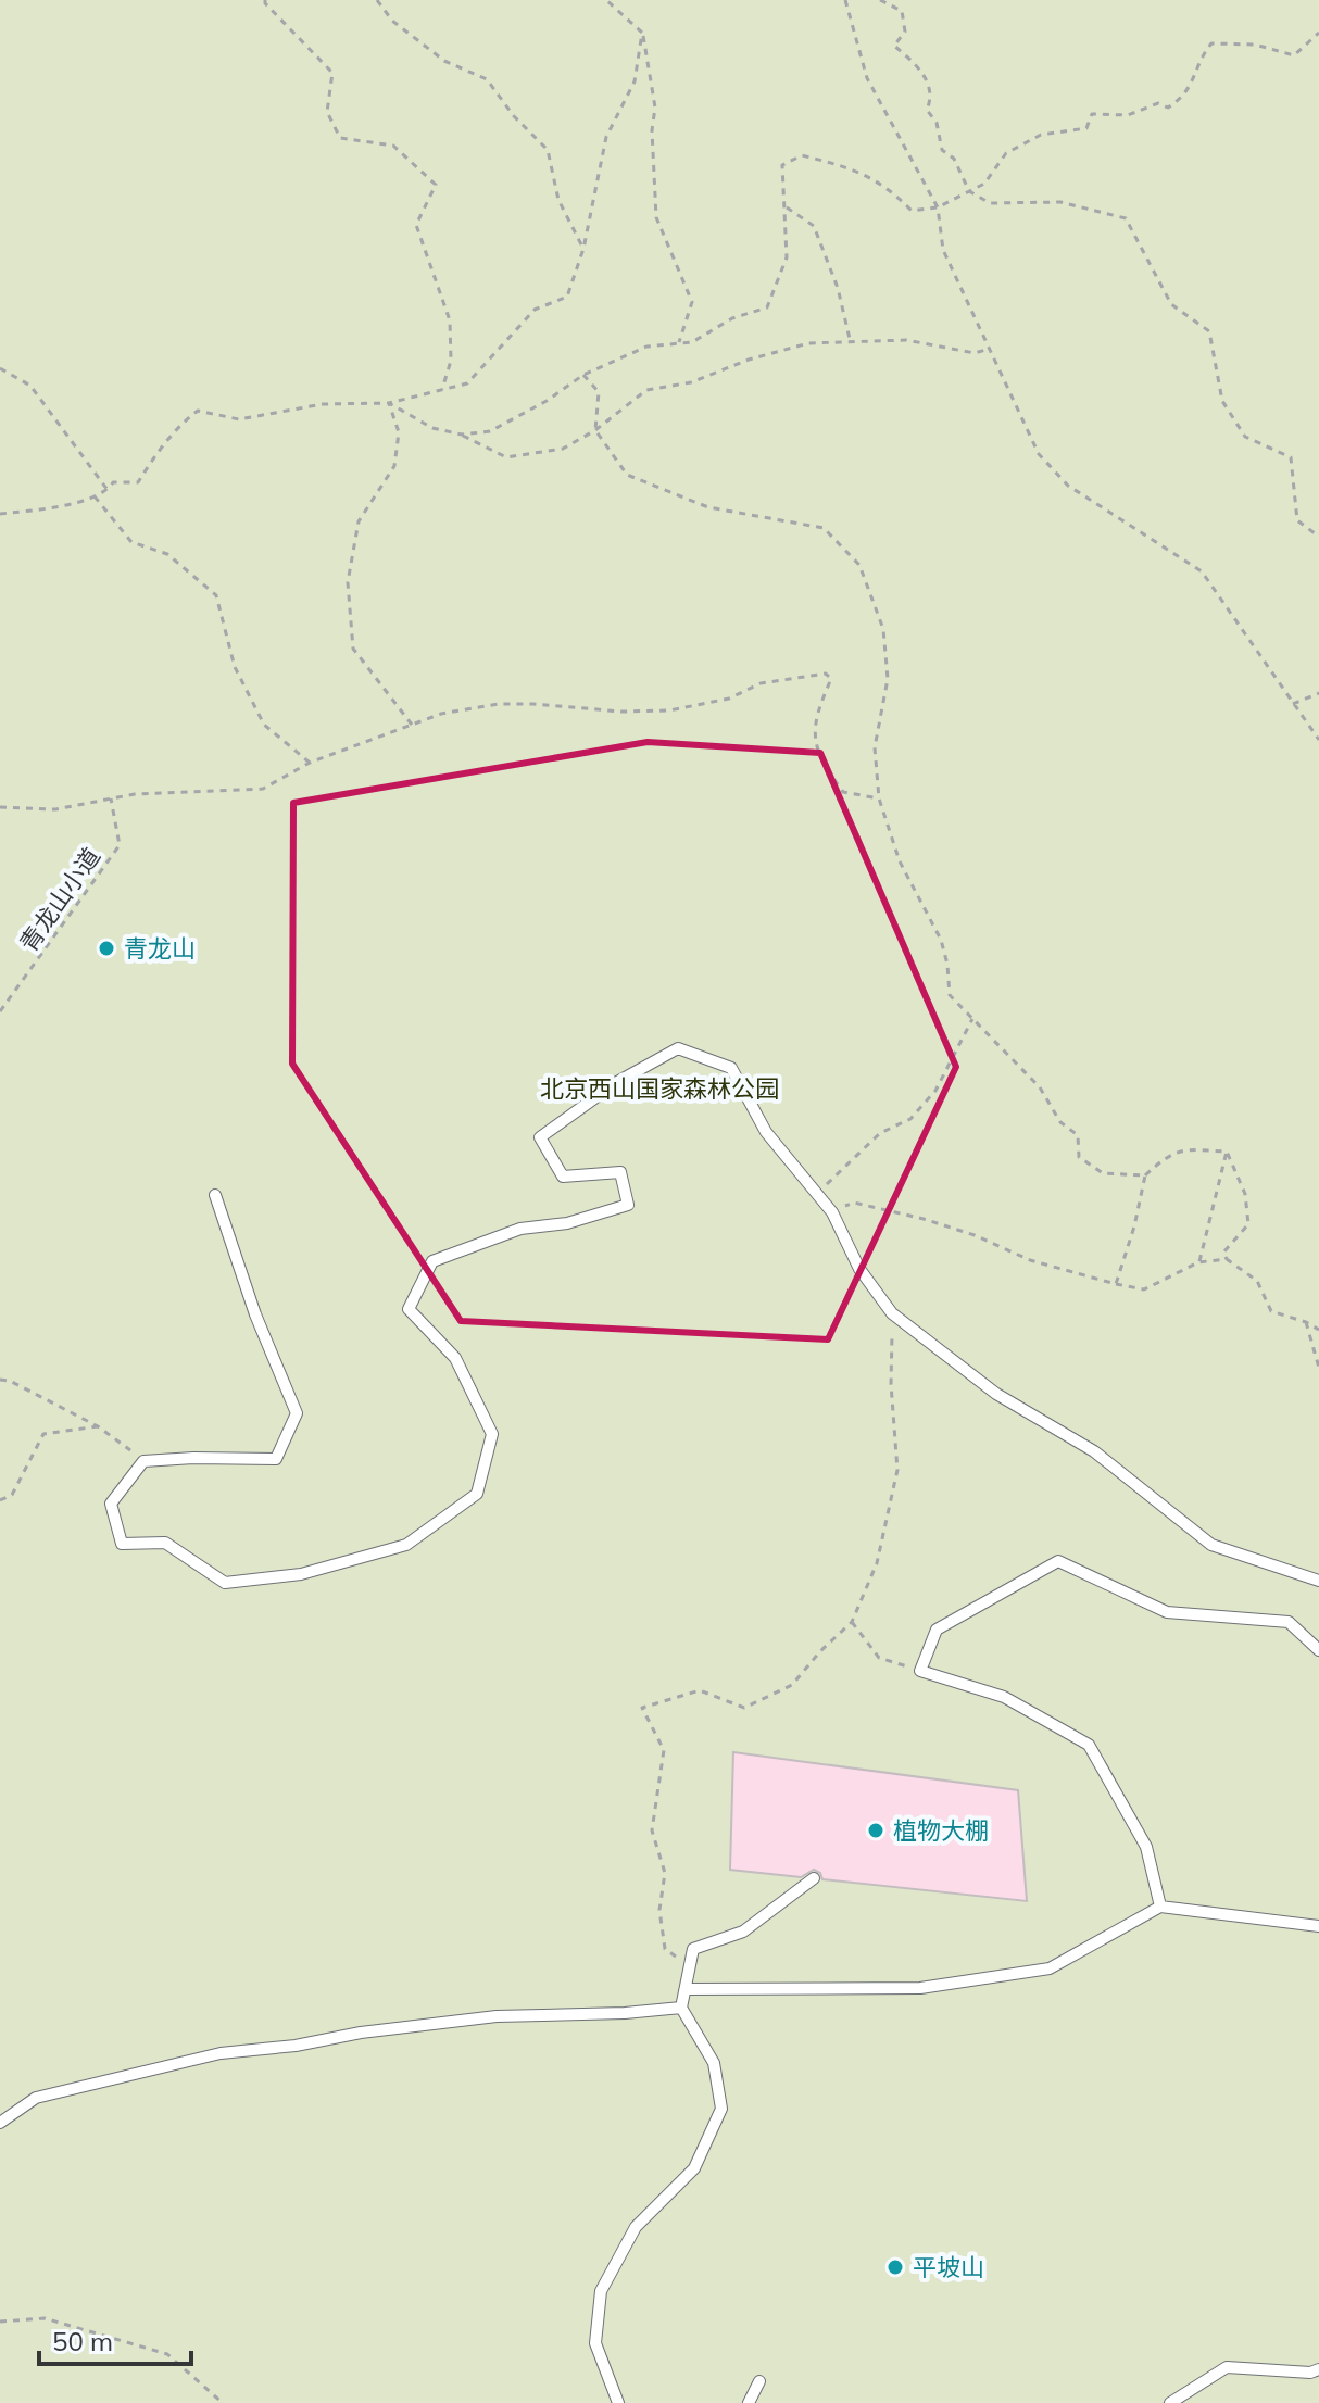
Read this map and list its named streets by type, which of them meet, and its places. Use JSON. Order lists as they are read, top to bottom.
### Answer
{
  "streets": {
    "path": ["青龙山小道"]
  },
  "parks": ["北京西山国家森林公园"],
  "places": ["青龙山", "植物大棚", "平坡山"],
  "scale_bar": "50 m"
}
